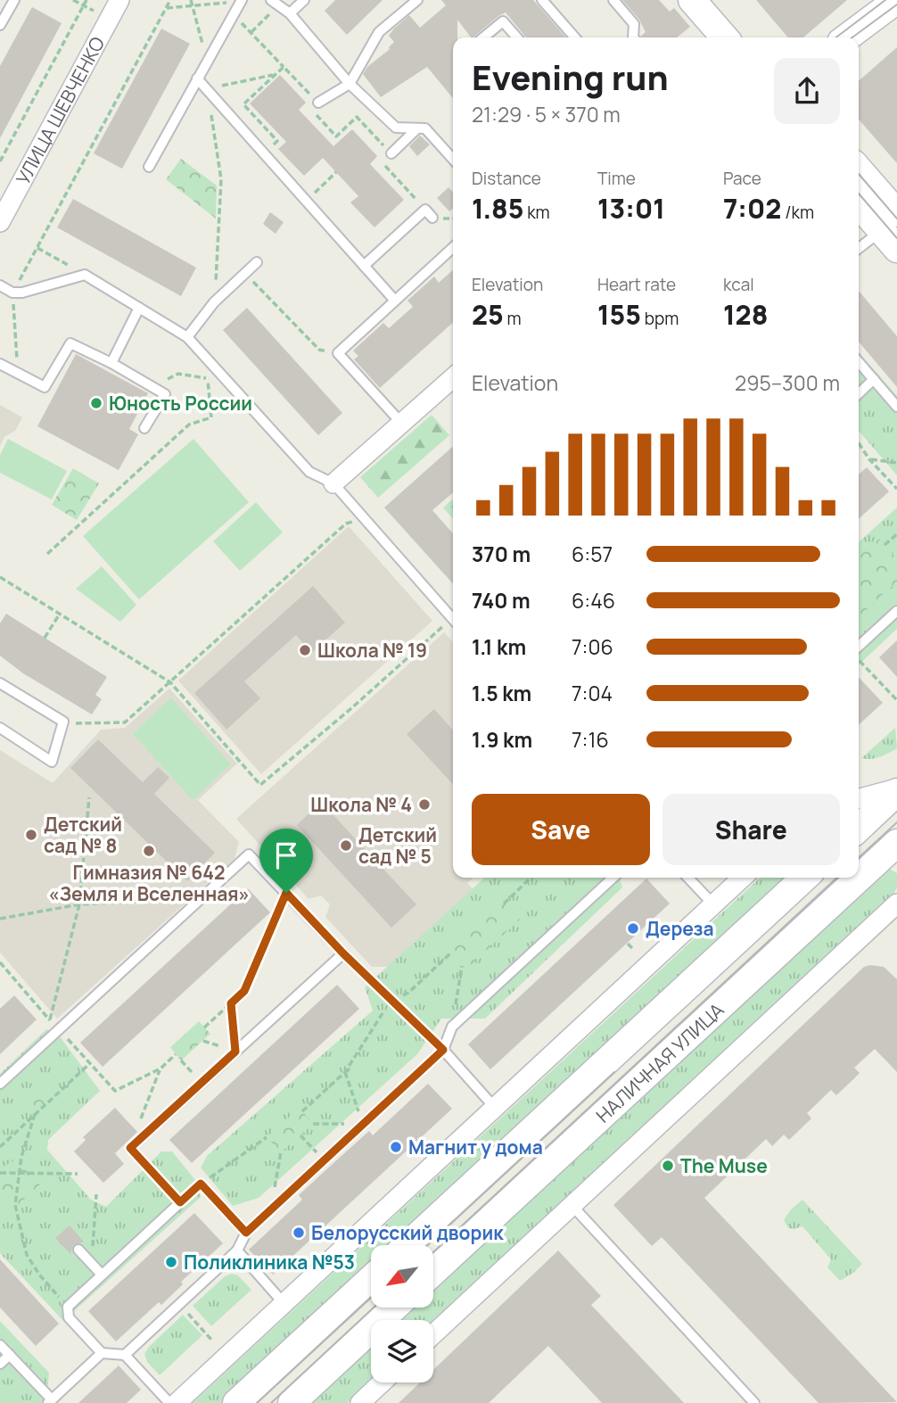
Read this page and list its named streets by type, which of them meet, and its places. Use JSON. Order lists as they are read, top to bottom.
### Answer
{
  "streets": {
    "main road": ["НАЛИЧНАЯ УЛИЦА"],
    "street": ["УЛИЦА ШЕВЧЕНКО"]
  },
  "places": [
    "Юность России",
    "Школа № 19",
    "Школа № 4",
    "Детский сад № 8",
    "Детский сад № 5",
    "Гимназия № 642 «Земля и Вселенная»",
    "Дереза",
    "Магнит у дома",
    "The Muse",
    "Белорусский дворик",
    "Поликлиника №53"
  ],
  "north": "bottom left",
  "page": {
    "heading": ["Evening run", "21:29 · 5 × 370 m"],
    "stats": [
      ["Distance", "1.85 km"],
      ["Time", "13:01"],
      ["Pace", "7:02 /km"],
      ["Elevation", "25 m"],
      ["Heart rate", "155 bpm"],
      ["kcal", "128"]
    ],
    "chart": ["Elevation", "295–300 m"],
    "list": [
      {
        "name": "370 m",
        "note": "6:57"
      },
      {
        "name": "740 m",
        "note": "6:46"
      },
      {
        "name": "1.1 km",
        "note": "7:06"
      },
      {
        "name": "1.5 km",
        "note": "7:04"
      },
      {
        "name": "1.9 km",
        "note": "7:16"
      }
    ],
    "buttons": ["Save", "Share"]
  }
}
